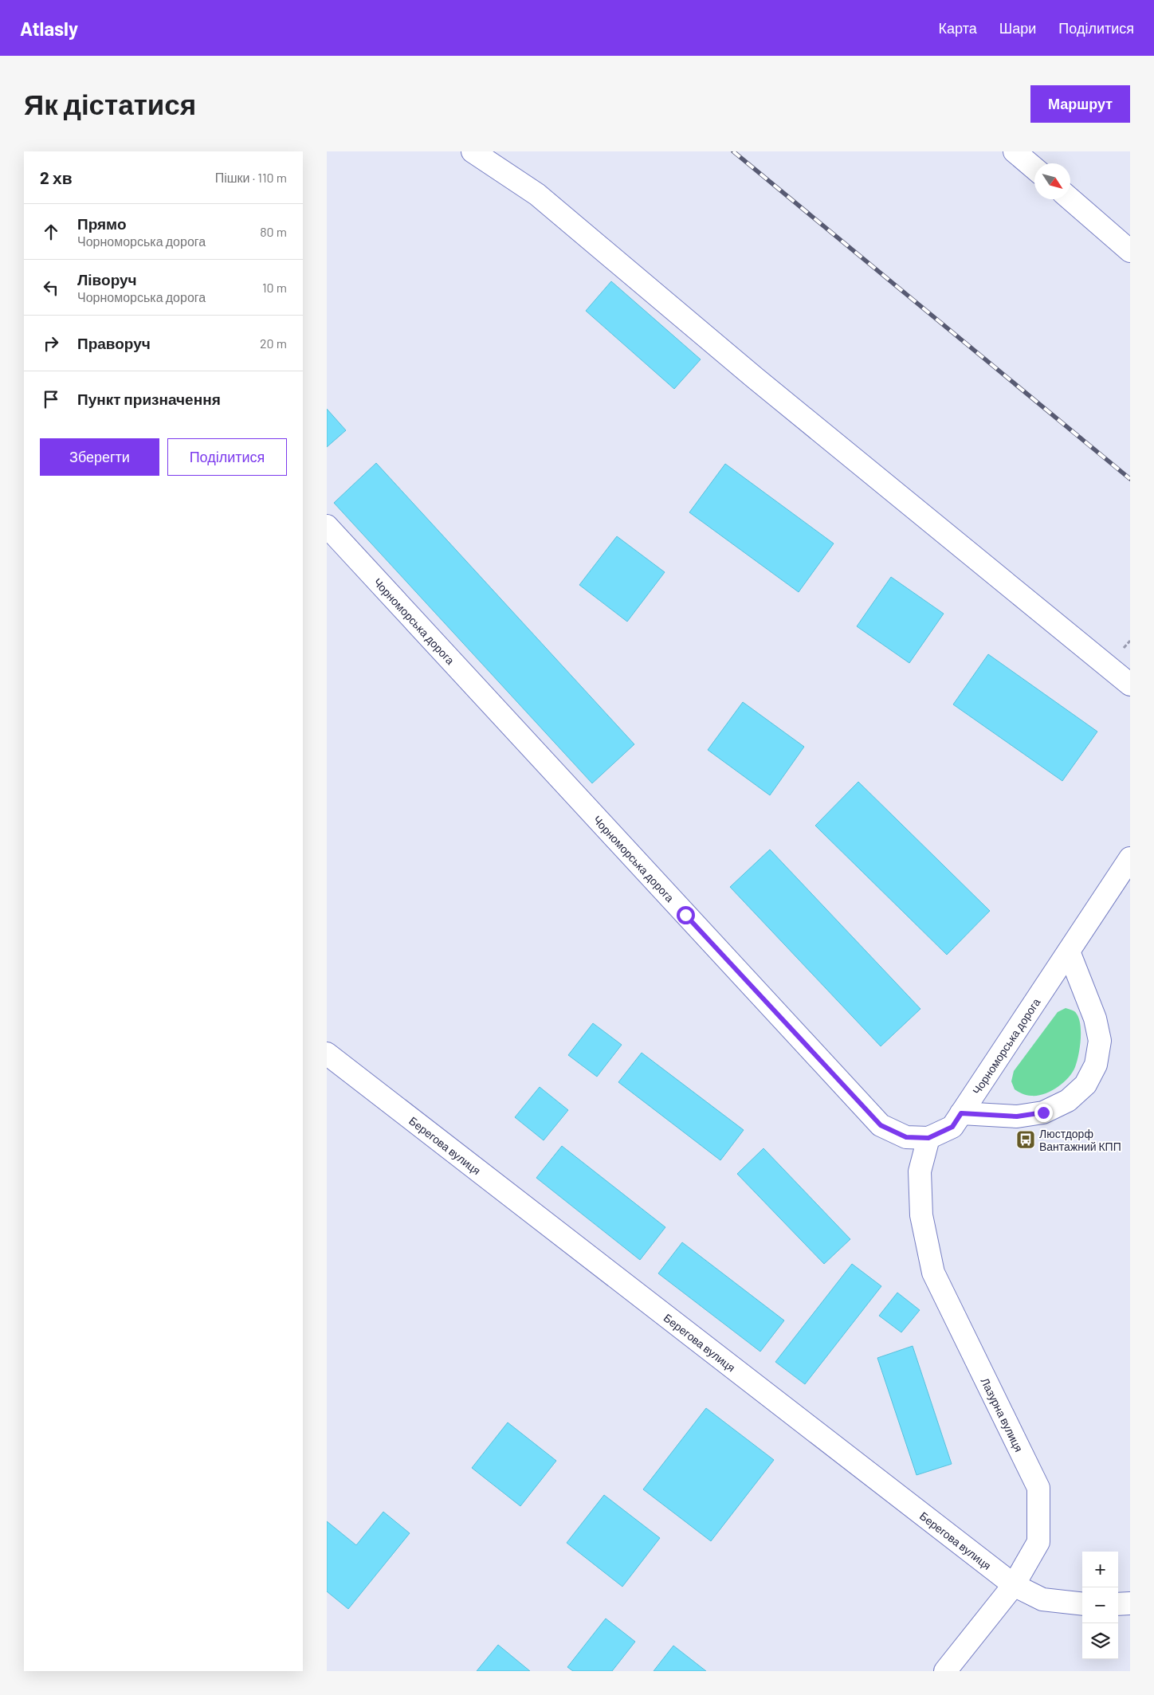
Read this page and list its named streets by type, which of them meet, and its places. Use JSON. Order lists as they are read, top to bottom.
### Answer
{
  "streets": {
    "street": ["Чорноморська дорога", "Берегова вулиця", "Лазурна вулиця"]
  },
  "crossings": [
    ["Чорноморська дорога", "Лазурна вулиця"],
    ["Берегова вулиця", "Лазурна вулиця"]
  ],
  "places": {
    "bus stop": ["Люстдорф Вантажний КПП"]
  },
  "north": "bottom right",
  "page": {
    "header": "Atlasly",
    "nav": ["Карта", "Шари", "Поділитися"],
    "buttons": [
      "Маршрут",
      ["Зберегти", "Поділитися"]
    ],
    "title": "Як дістатися",
    "heading": ["2 хв", "Пішки · 110 m"],
    "list": [
      ["Прямо", "Чорноморська дорога", "80 m"],
      ["Ліворуч", "Чорноморська дорога", "10 m"],
      ["Праворуч", "20 m"],
      "Пункт призначення"
    ],
    "map_buttons": ["+", "−"]
  }
}
